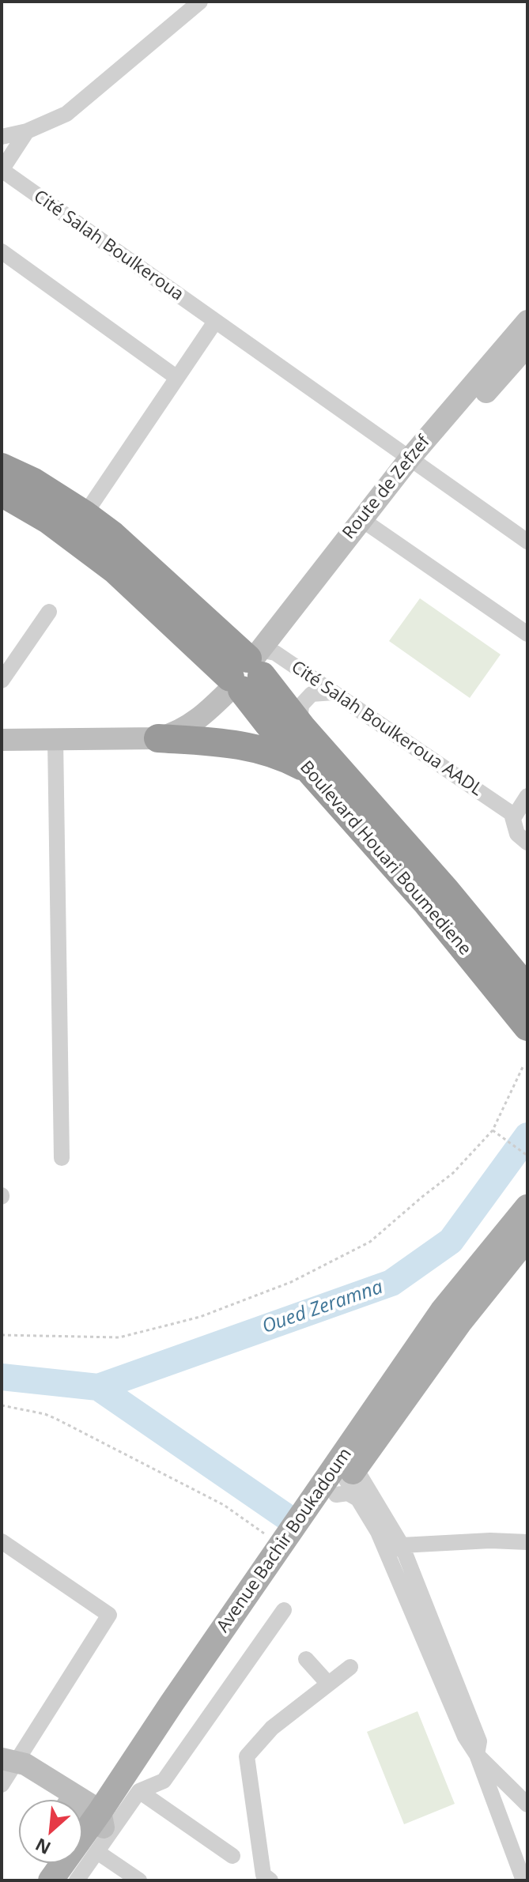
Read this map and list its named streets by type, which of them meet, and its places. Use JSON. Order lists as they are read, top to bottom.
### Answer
{
  "streets": {
    "highway": ["Boulevard Houari Boumediene"],
    "main road": ["Route de Zefzef", "Avenue Bachir Boukadoum"],
    "street": ["Cité Salah Boulkeroua", "Cité Salah Boulkeroua AADL"]
  },
  "crossings": [
    ["Cité Salah Boulkeroua", "Route de Zefzef"],
    ["Route de Zefzef", "Cité Salah Boulkeroua AADL"],
    ["Route de Zefzef", "Boulevard Houari Boumediene"],
    ["Cité Salah Boulkeroua AADL", "Boulevard Houari Boumediene"]
  ],
  "water": ["Oued Zeramna"],
  "north": "bottom left"
}
